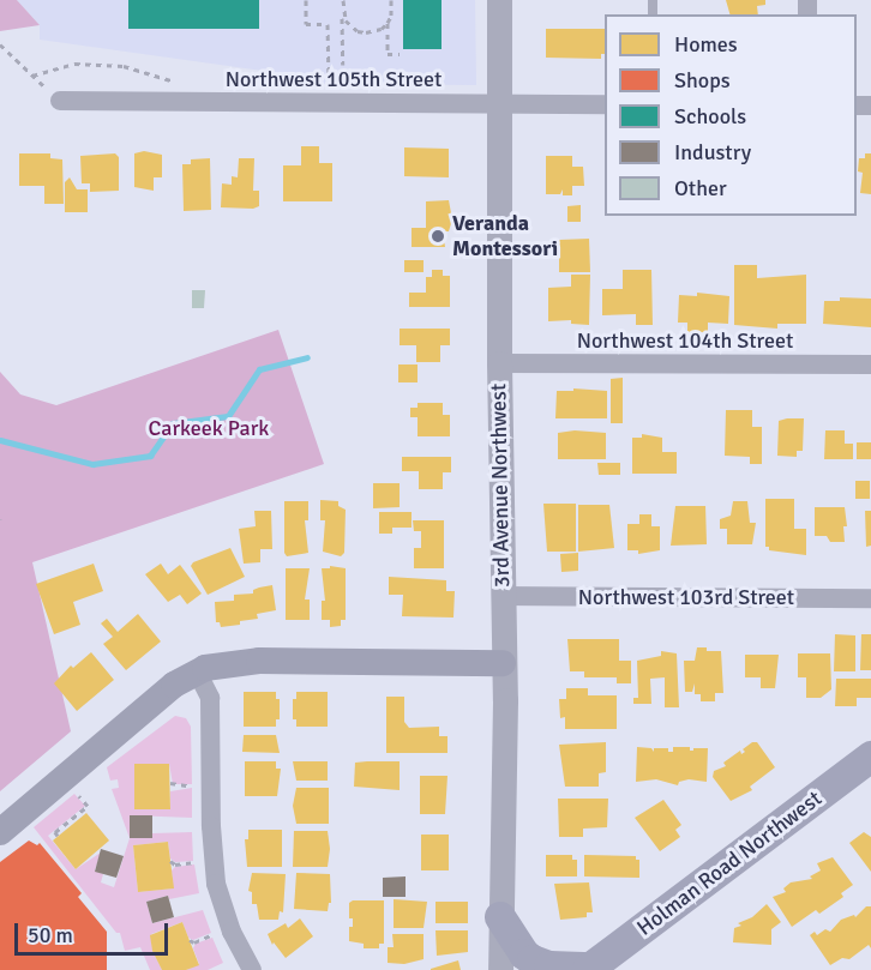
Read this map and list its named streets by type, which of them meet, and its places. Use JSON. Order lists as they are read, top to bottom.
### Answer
{
  "streets": {
    "main road": ["Holman Road Northwest"],
    "street": [
      "Northwest 105th Street",
      "Northwest 104th Street",
      "3rd Avenue Northwest",
      "Northwest 103rd Street"
    ]
  },
  "crossings": [
    ["Northwest 105th Street", "3rd Avenue Northwest"],
    ["Northwest 104th Street", "3rd Avenue Northwest"],
    ["3rd Avenue Northwest", "Northwest 103rd Street"]
  ],
  "parks": ["Carkeek Park"],
  "places": ["Veranda Montessori"],
  "legend": [
    "Homes",
    "Shops",
    "Schools",
    "Industry",
    "Other"
  ],
  "scale_bar": "50 m"
}
